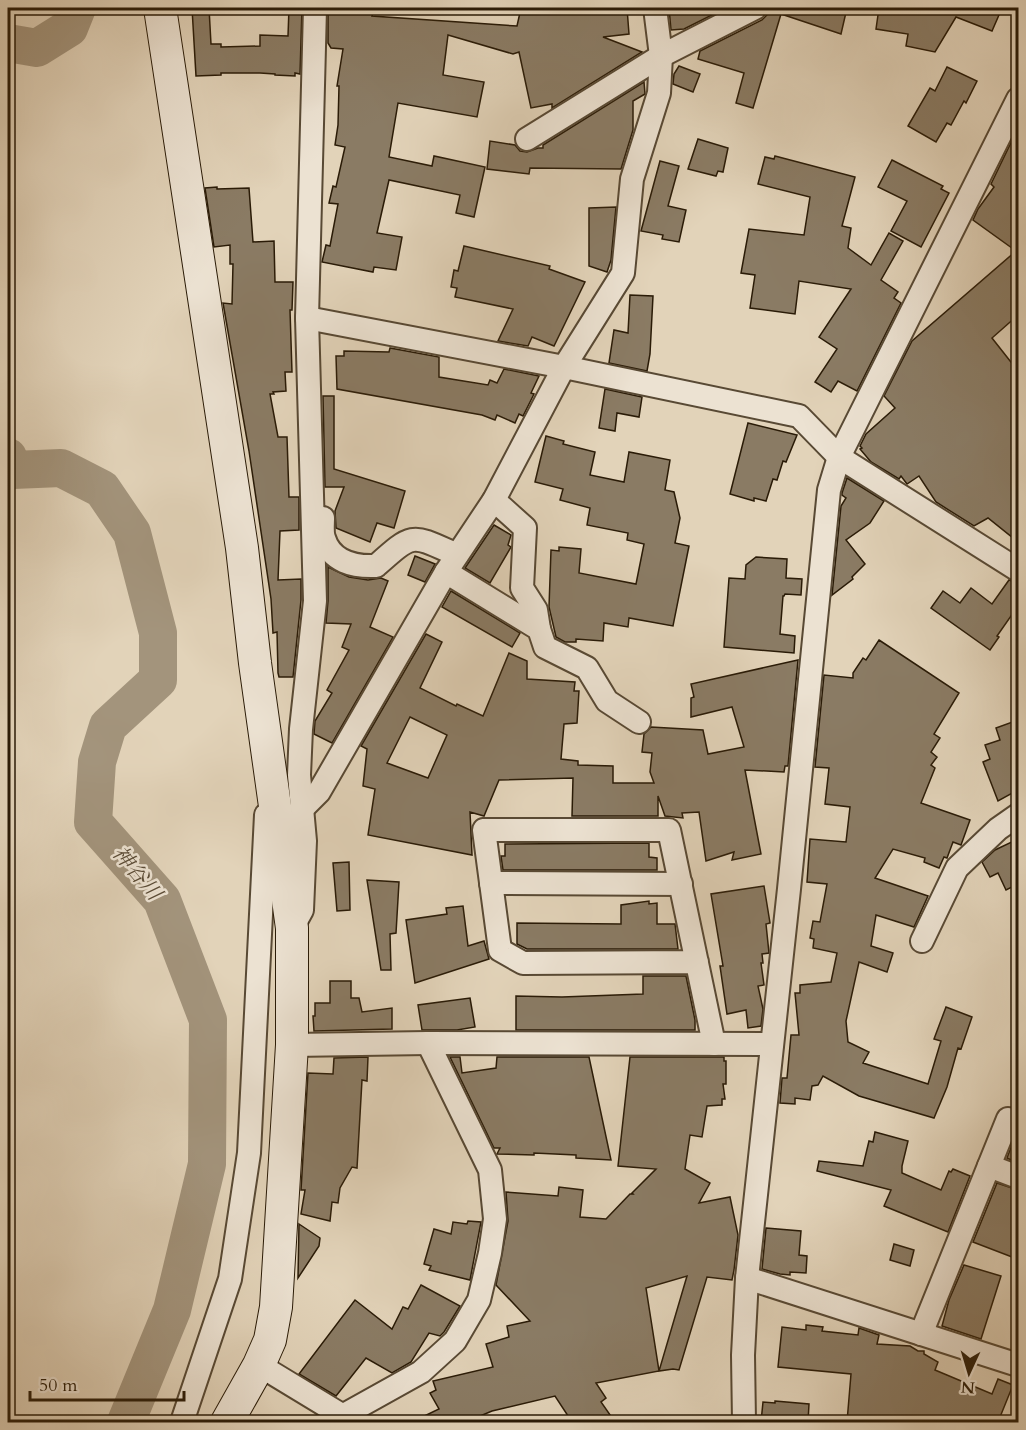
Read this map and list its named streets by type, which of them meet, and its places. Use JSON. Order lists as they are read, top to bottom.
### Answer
{
  "water": ["神谷川"],
  "scale_bar": "50 m",
  "north": "bottom"
}
